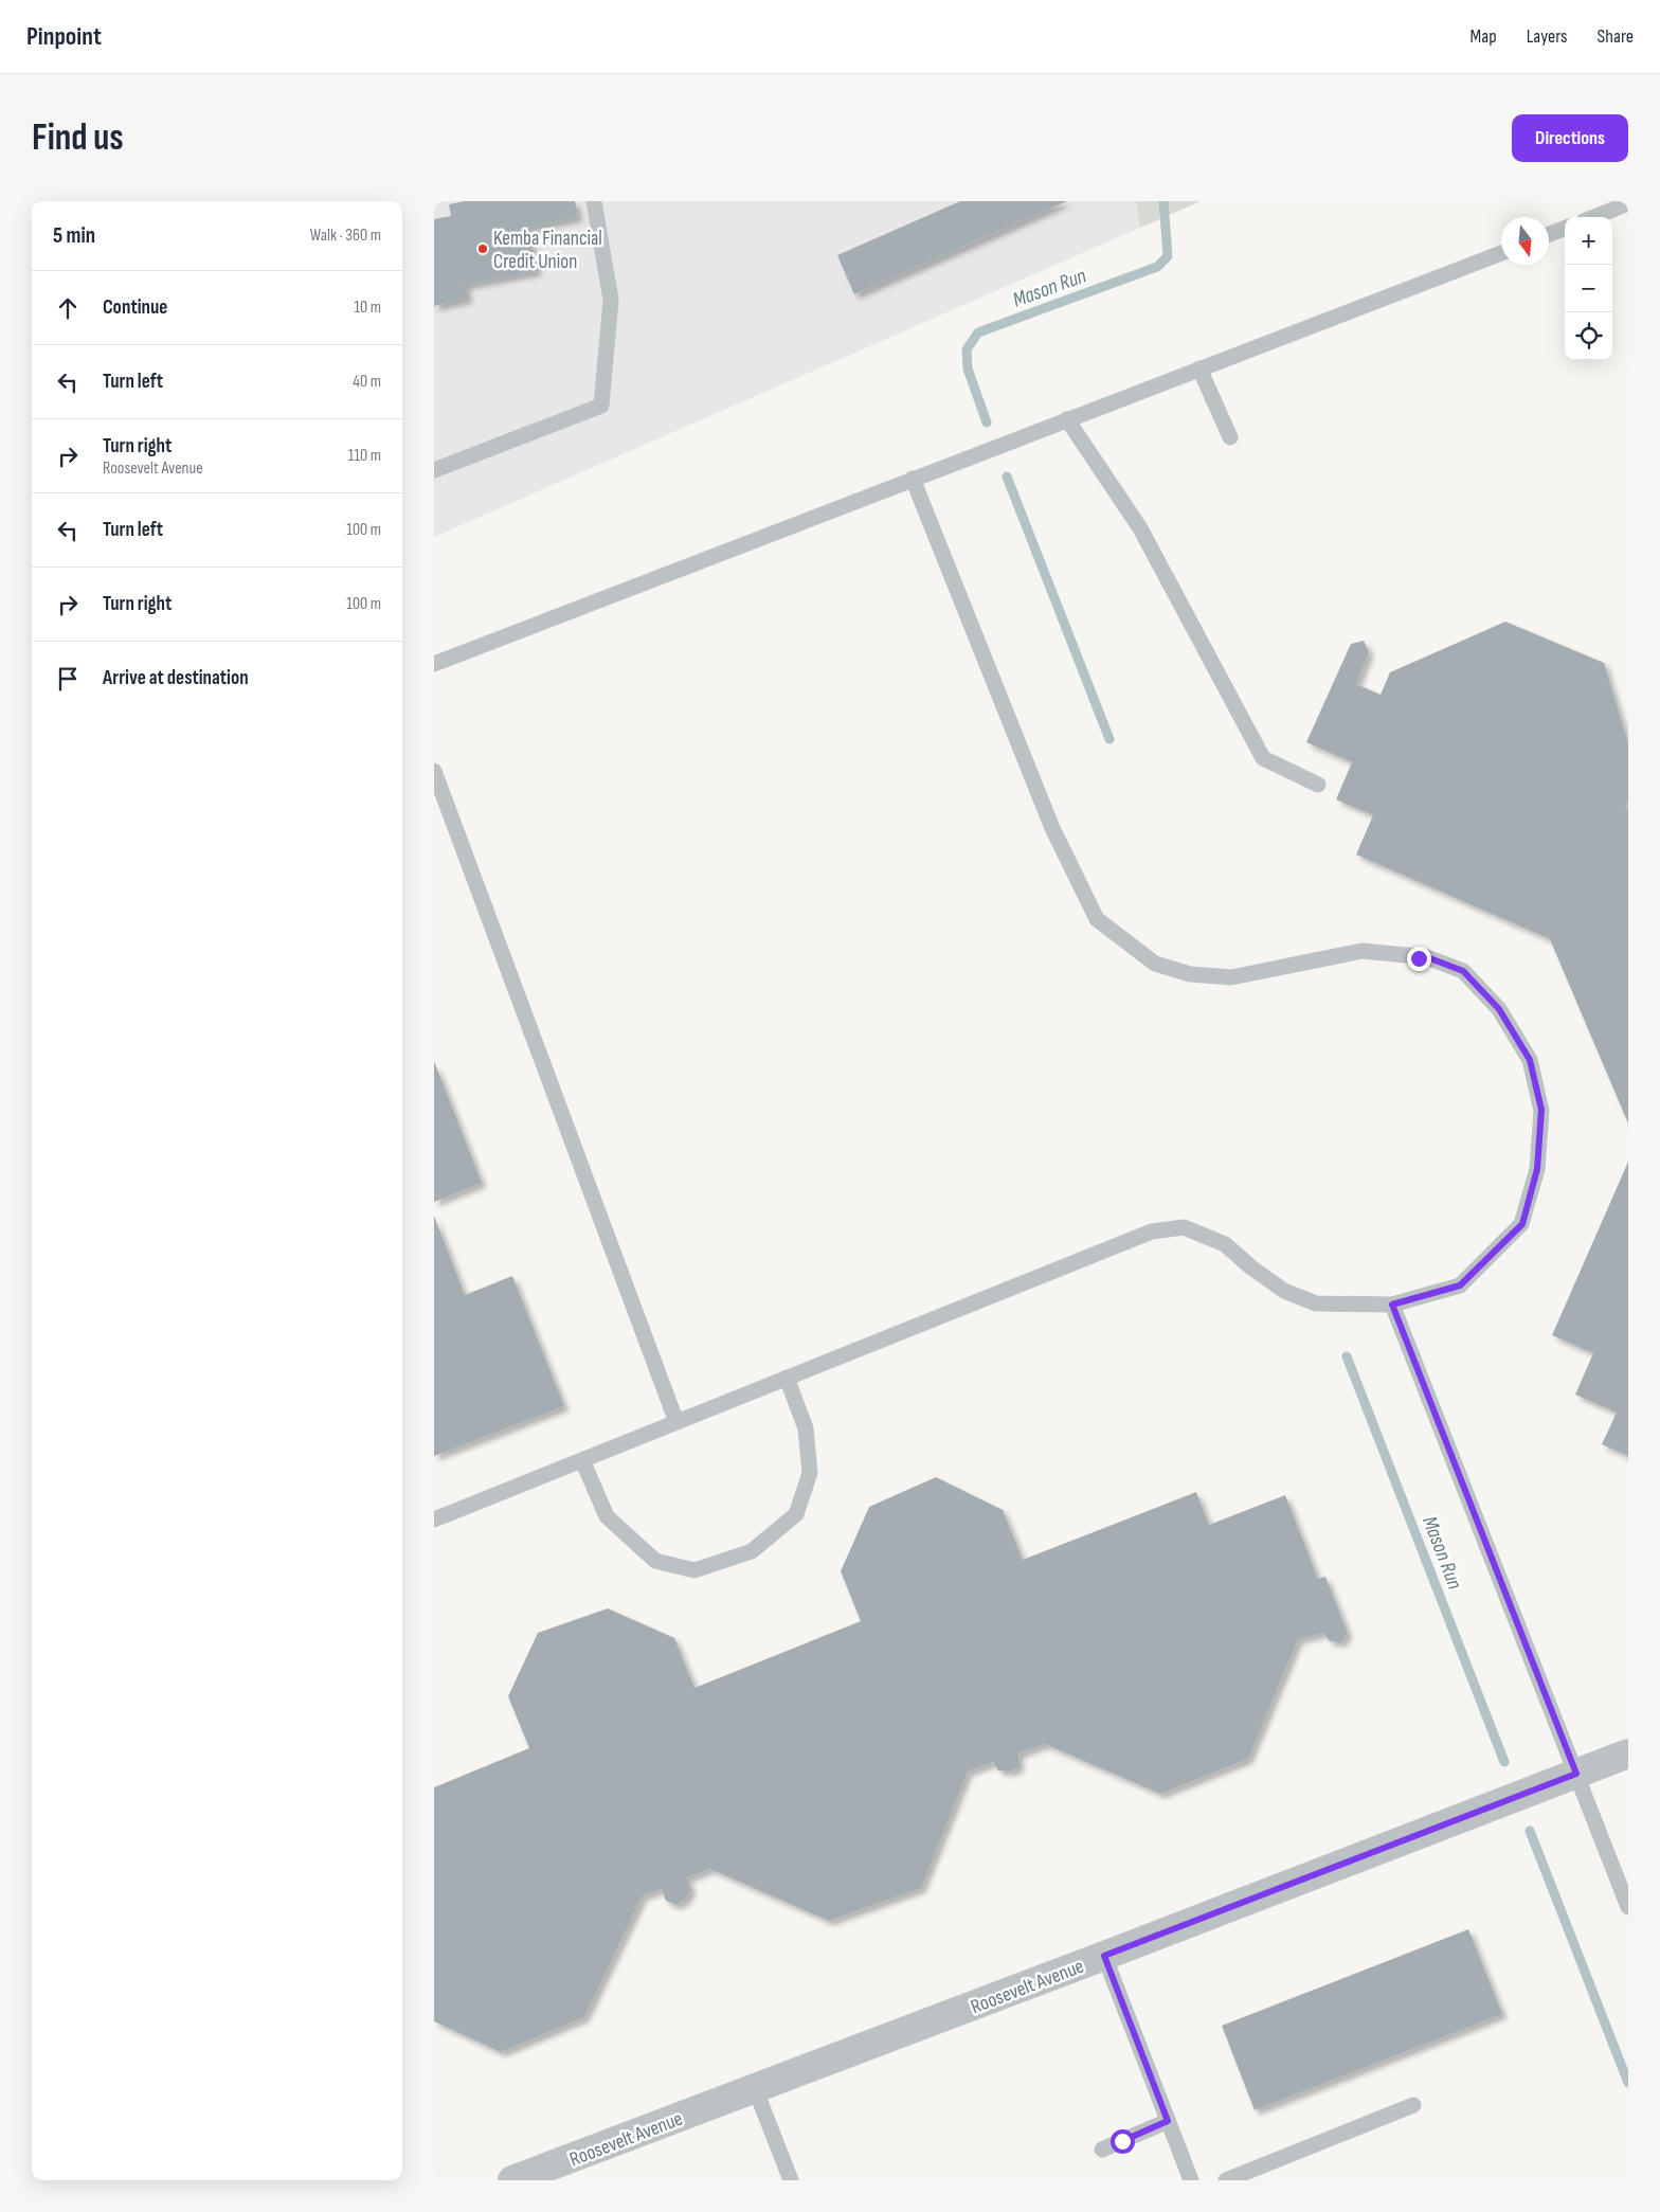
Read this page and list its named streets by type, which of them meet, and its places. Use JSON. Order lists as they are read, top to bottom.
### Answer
{
  "streets": {
    "street": ["Roosevelt Avenue"]
  },
  "water": ["Mason Run"],
  "places": ["Kemba Financial Credit Union"],
  "north": "bottom",
  "page": {
    "header": "Pinpoint",
    "nav": ["Map", "Layers", "Share"],
    "buttons": "Directions",
    "title": "Find us",
    "heading": ["5 min", "Walk · 360 m"],
    "map_buttons": ["+", "−"],
    "list": [
      ["Continue", "10 m"],
      ["Turn left", "40 m"],
      ["Turn right", "Roosevelt Avenue", "110 m"],
      ["Turn left", "100 m"],
      ["Turn right", "100 m"],
      "Arrive at destination"
    ]
  }
}
